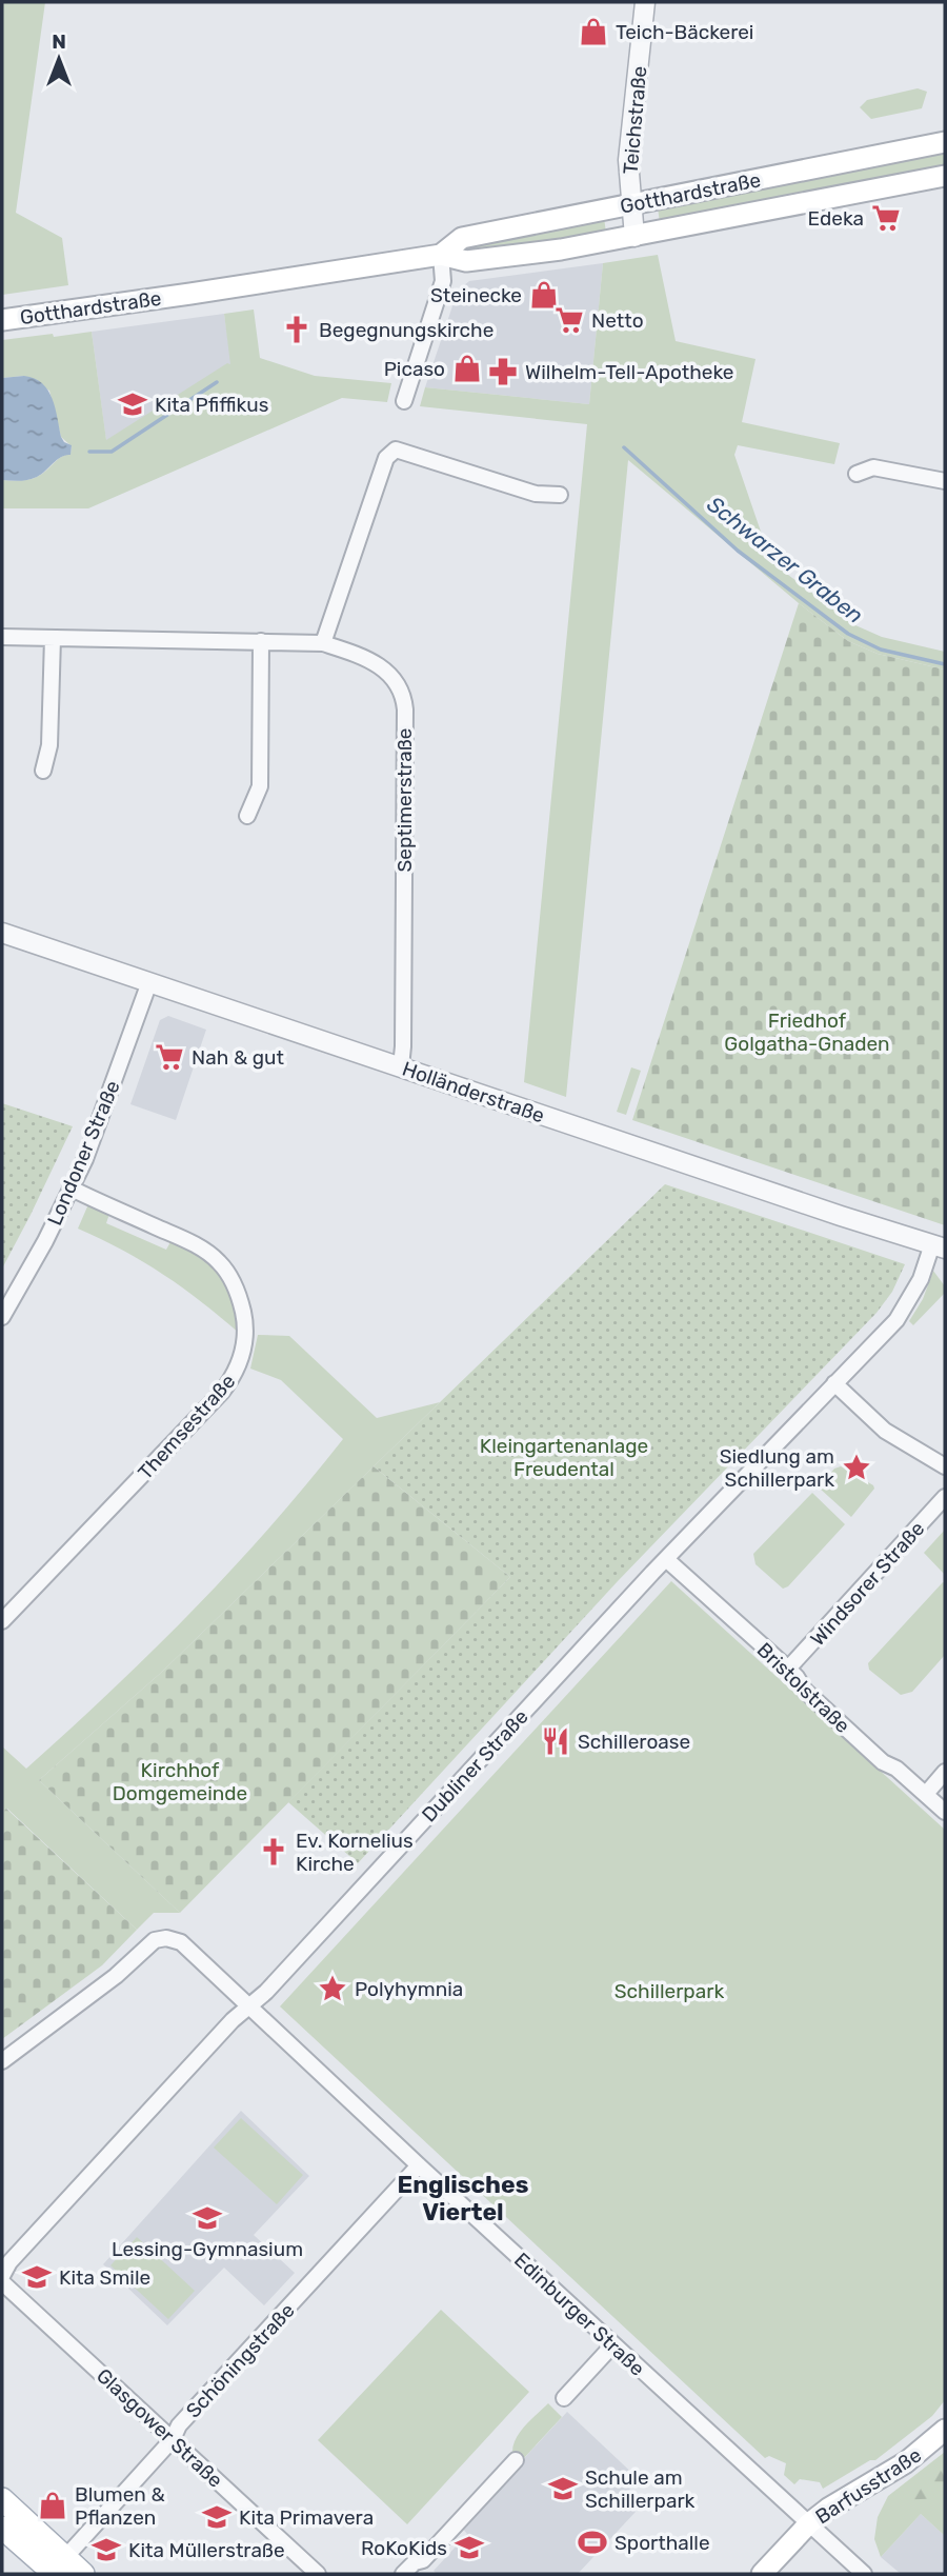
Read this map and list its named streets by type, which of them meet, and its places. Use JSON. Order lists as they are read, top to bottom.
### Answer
{
  "streets": {
    "main road": ["Gotthardstraße", "Barfusstraße"],
    "street": [
      "Teichstraße",
      "Septimerstraße",
      "Holländerstraße",
      "Londoner Straße",
      "Themsestraße",
      "Windsorer Straße",
      "Bristolstraße",
      "Dubliner Straße",
      "Edinburger Straße",
      "Schöningstraße",
      "Glasgower Straße"
    ]
  },
  "crossings": [
    ["Teichstraße", "Gotthardstraße"],
    ["Septimerstraße", "Holländerstraße"],
    ["Holländerstraße", "Londoner Straße"],
    ["Holländerstraße", "Dubliner Straße"],
    ["Londoner Straße", "Themsestraße"],
    ["Windsorer Straße", "Bristolstraße"],
    ["Bristolstraße", "Dubliner Straße"],
    ["Dubliner Straße", "Edinburger Straße"],
    ["Edinburger Straße", "Schöningstraße"],
    ["Edinburger Straße", "Barfusstraße"],
    ["Schöningstraße", "Glasgower Straße"]
  ],
  "districts": ["Englisches Viertel"],
  "water": ["Schwarzer Graben"],
  "parks": [
    "Friedhof Golgatha-Gnaden",
    "Kleingartenanlage Freudental",
    "Kirchhof Domgemeinde",
    "Schillerpark"
  ],
  "places": {
    "shop": [
      "Teich-Bäckerei",
      "Steinecke",
      "Picaso",
      "Blumen & Pflanzen"
    ],
    "supermarket": ["Edeka", "Netto", "Nah & gut"],
    "church": ["Begegnungskirche", "Ev. Kornelius Kirche"],
    "pharmacy": ["Wilhelm-Tell-Apotheke"],
    "school or university": [
      "Kita Pfiffikus",
      "Lessing-Gymnasium",
      "Kita Smile",
      "Schule am Schillerpark",
      "Kita Primavera",
      "RoKoKids",
      "Kita Müllerstraße"
    ],
    "place": ["Siedlung am Schillerpark", "Polyhymnia"],
    "restaurant": ["Schilleroase"],
    "sports": ["Sporthalle"]
  },
  "north": "top"
}
